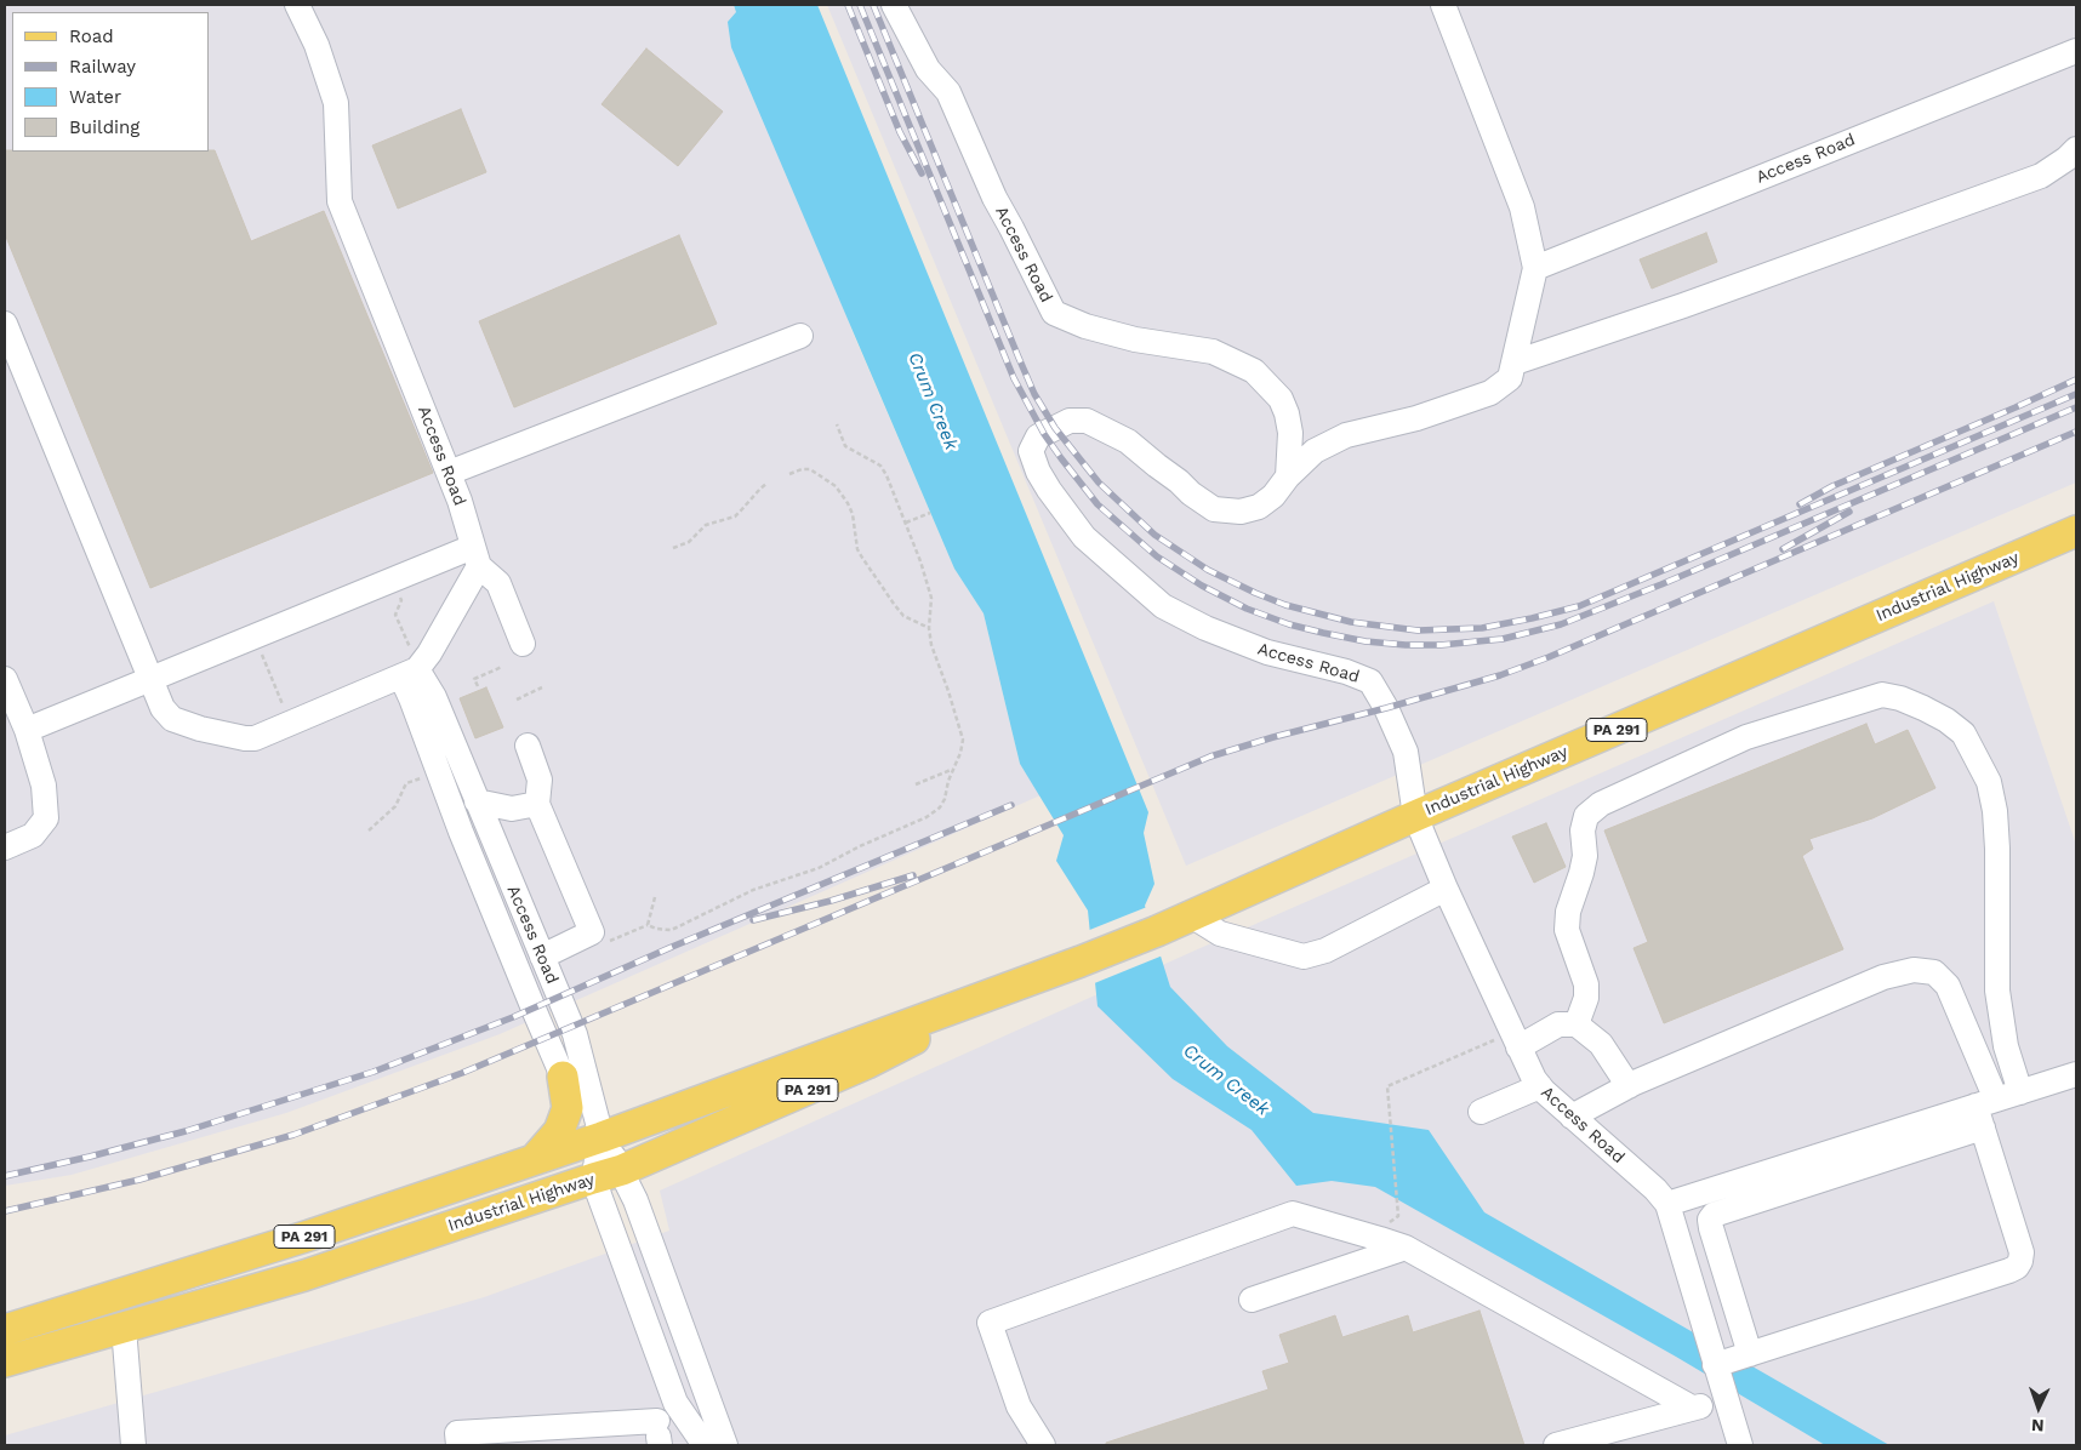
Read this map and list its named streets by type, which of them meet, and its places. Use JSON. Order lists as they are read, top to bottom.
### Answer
{
  "streets": {
    "main road": ["Industrial Highway", "PA 291"],
    "lane": ["Access Road"]
  },
  "crossings": [
    ["Access Road", "Industrial Highway"]
  ],
  "water": ["Crum Creek"],
  "legend": [
    "Road",
    "Railway",
    "Water",
    "Building"
  ],
  "north": "bottom"
}
